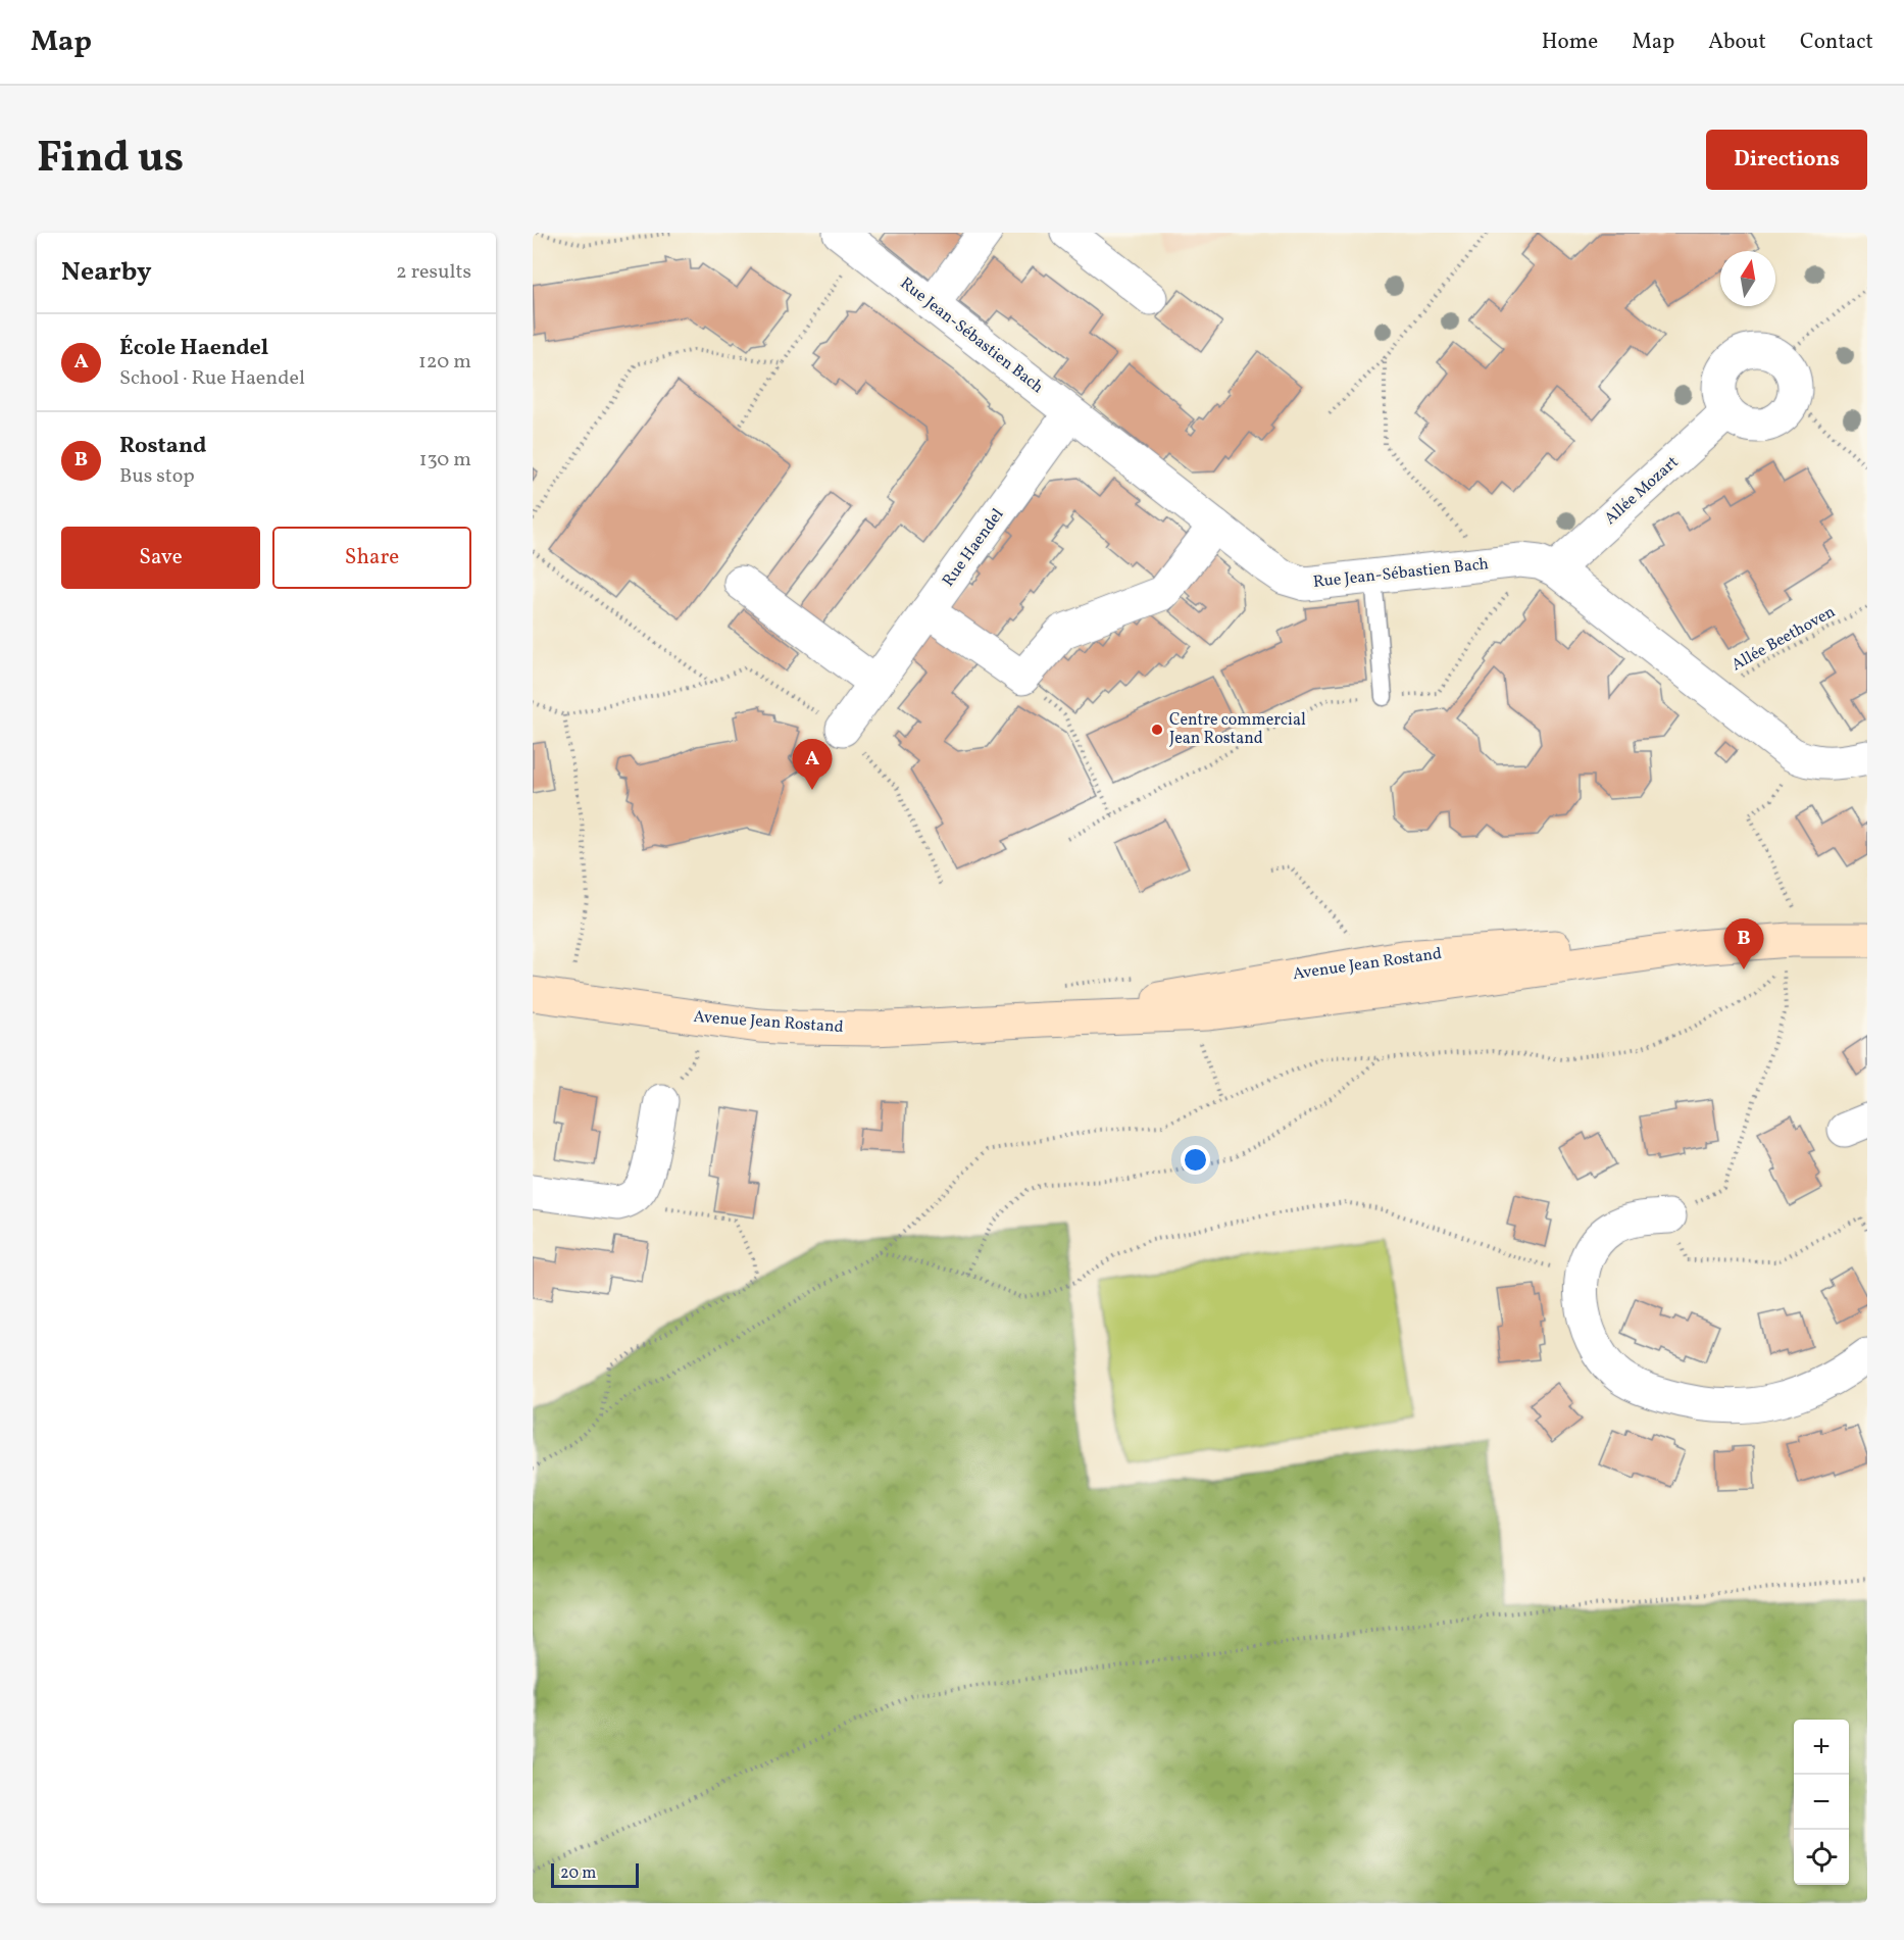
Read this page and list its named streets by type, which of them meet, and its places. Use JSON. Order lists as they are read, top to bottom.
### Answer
{
  "streets": {
    "street": [
      "Rue Jean-Sébastien Bach",
      "Allée Mozart",
      "Rue Haendel",
      "Avenue Jean Rostand"
    ],
    "path": ["Allée Beethoven"]
  },
  "crossings": [
    ["Rue Jean-Sébastien Bach", "Allée Mozart"],
    ["Rue Jean-Sébastien Bach", "Rue Haendel"]
  ],
  "places": ["Centre commercial Jean Rostand"],
  "scale_bar": "20 m",
  "north": "top",
  "page": {
    "header": "Map",
    "nav": [
      "Home",
      "Map",
      "About",
      "Contact"
    ],
    "title": "Find us",
    "buttons": [
      "Directions",
      ["Save", "Share"]
    ],
    "heading": ["Nearby", "2 results"],
    "list": [
      {
        "mark": "A",
        "name": "École Haendel",
        "note": "School · Rue Haendel",
        "value": "120 m"
      },
      {
        "mark": "B",
        "name": "Rostand",
        "note": "Bus stop",
        "value": "130 m"
      }
    ],
    "pins": ["A", "B"],
    "map_buttons": ["+", "−"],
    "scale": "20 m"
  }
}
